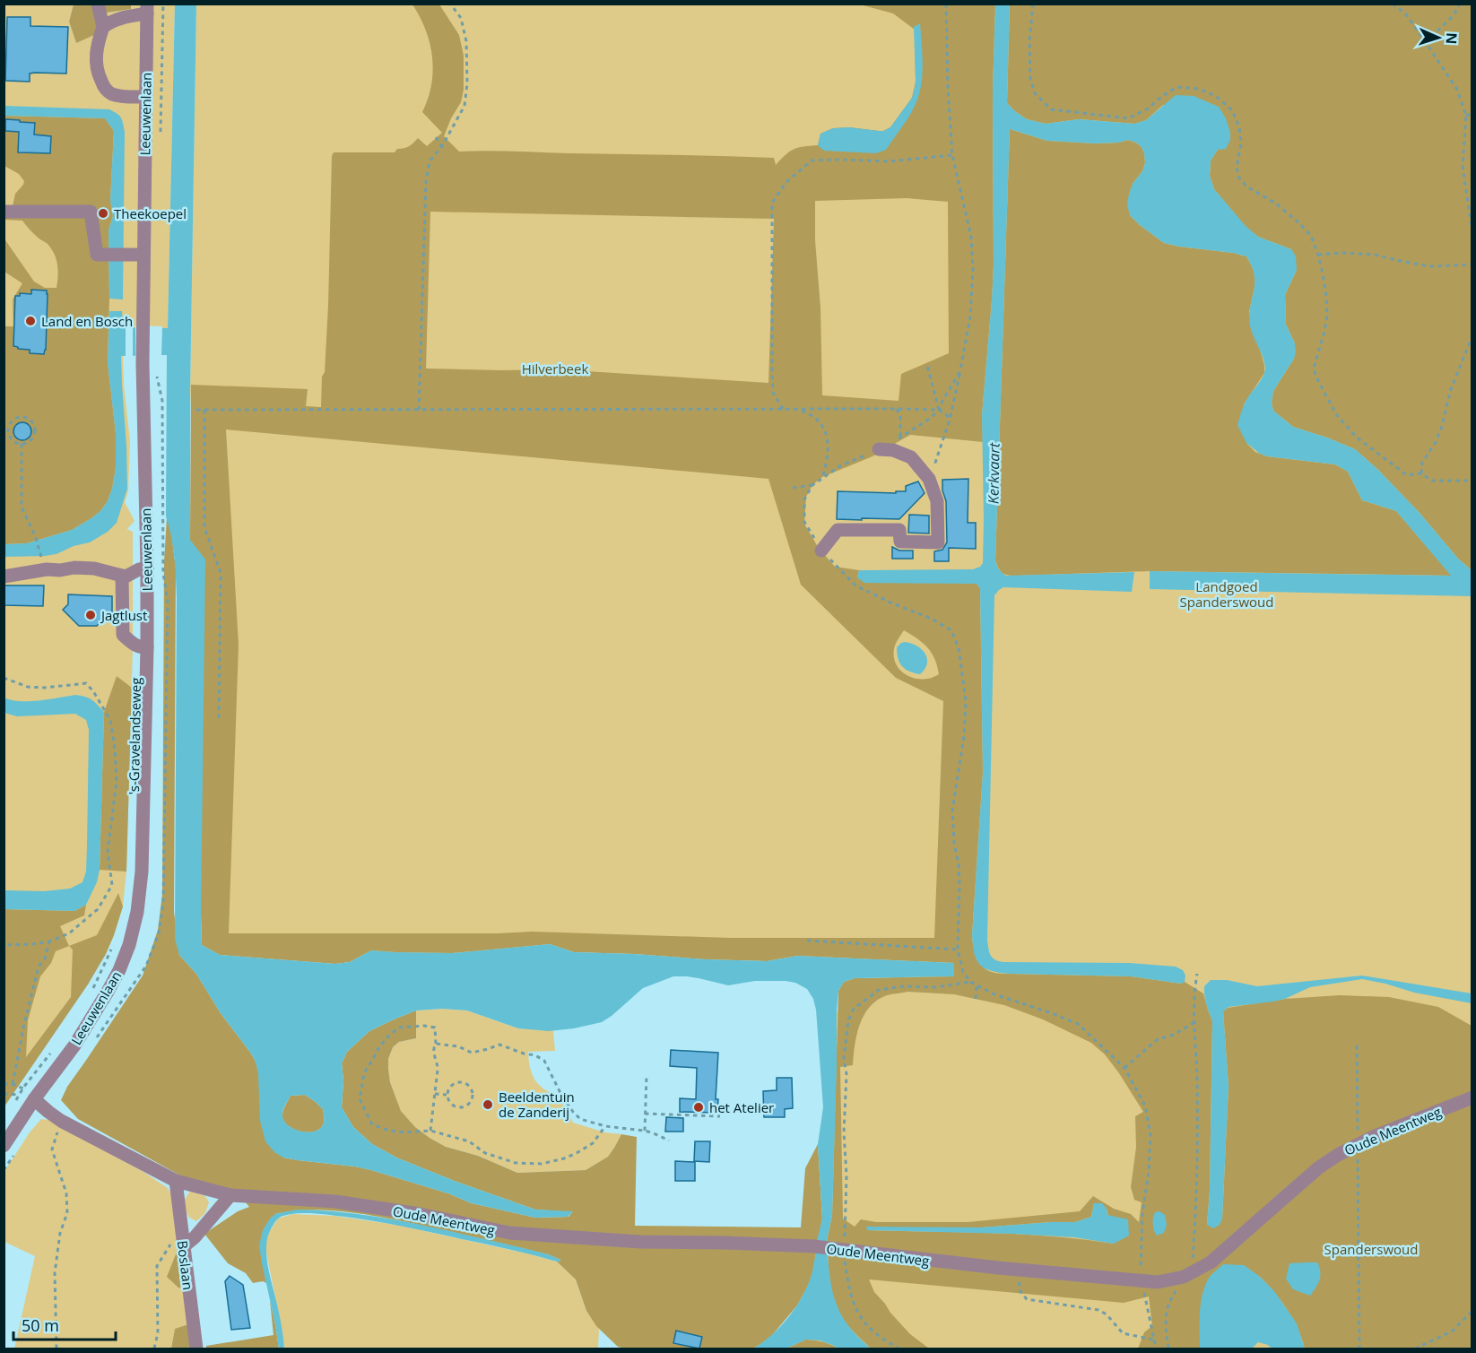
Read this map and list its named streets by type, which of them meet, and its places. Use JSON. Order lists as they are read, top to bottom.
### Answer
{
  "streets": {
    "street": ["Leeuwenlaan", "Oude Meentweg", "Boslaan"]
  },
  "crossings": [
    ["Leeuwenlaan", "Oude Meentweg"],
    ["Oude Meentweg", "Boslaan"]
  ],
  "water": ["Kerkvaart"],
  "parks": ["Hilverbeek", "Landgoed Spanderswoud", "Spanderswoud"],
  "places": [
    "Theekoepel",
    "Land en Bosch",
    "Jagtlust",
    "Beeldentuin de Zanderij",
    "het Atelier"
  ],
  "scale_bar": "50 m",
  "north": "right"
}
